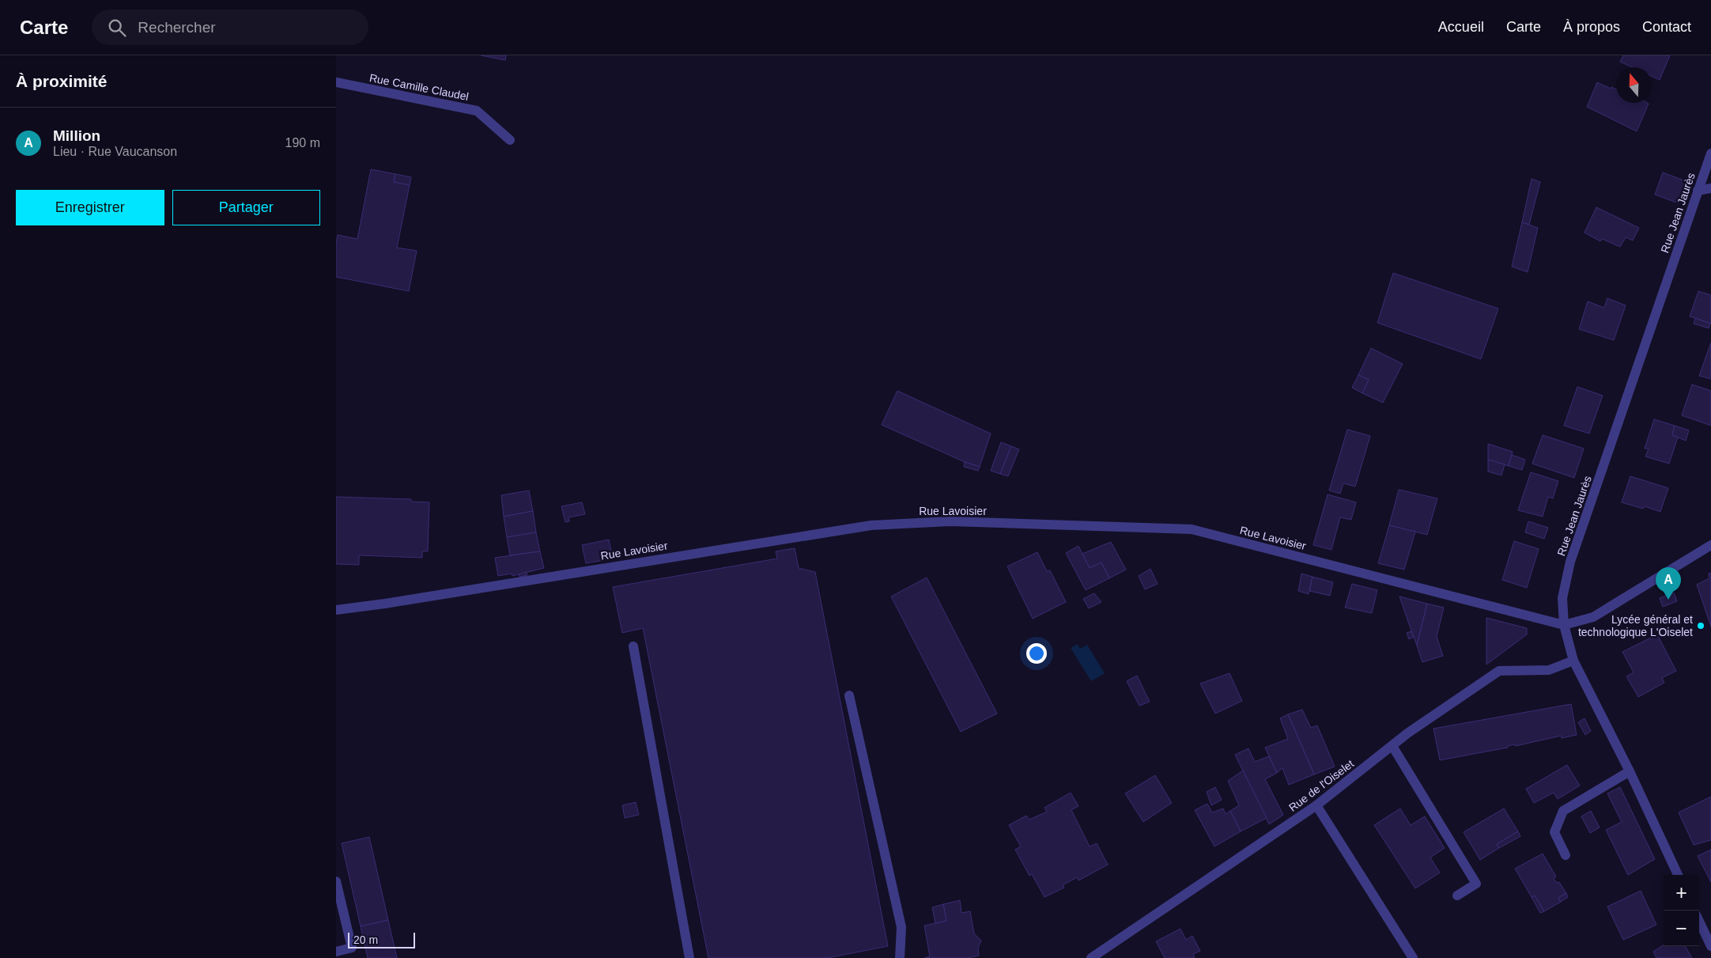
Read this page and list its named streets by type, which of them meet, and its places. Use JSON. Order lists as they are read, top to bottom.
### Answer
{
  "streets": {
    "street": [
      "Rue Camille Claudel",
      "Rue Jean Jaurès",
      "Rue Lavoisier",
      "Rue de l'Oiselet"
    ]
  },
  "crossings": [
    ["Rue Jean Jaurès", "Rue Lavoisier"],
    ["Rue Jean Jaurès", "Rue de l'Oiselet"]
  ],
  "places": ["Lycée général et technologique L'Oiselet"],
  "scale_bar": "20 m",
  "north": "top",
  "page": {
    "header": "Carte",
    "search": "Rechercher",
    "nav": [
      "Accueil",
      "Carte",
      "À propos",
      "Contact"
    ],
    "heading": "À proximité",
    "list": [
      {
        "mark": "A",
        "name": "Million",
        "note": "Lieu · Rue Vaucanson",
        "value": "190 m"
      }
    ],
    "buttons": ["Enregistrer", "Partager"],
    "pins": "A",
    "map_buttons": ["+", "−"],
    "scale": "20 m"
  }
}
